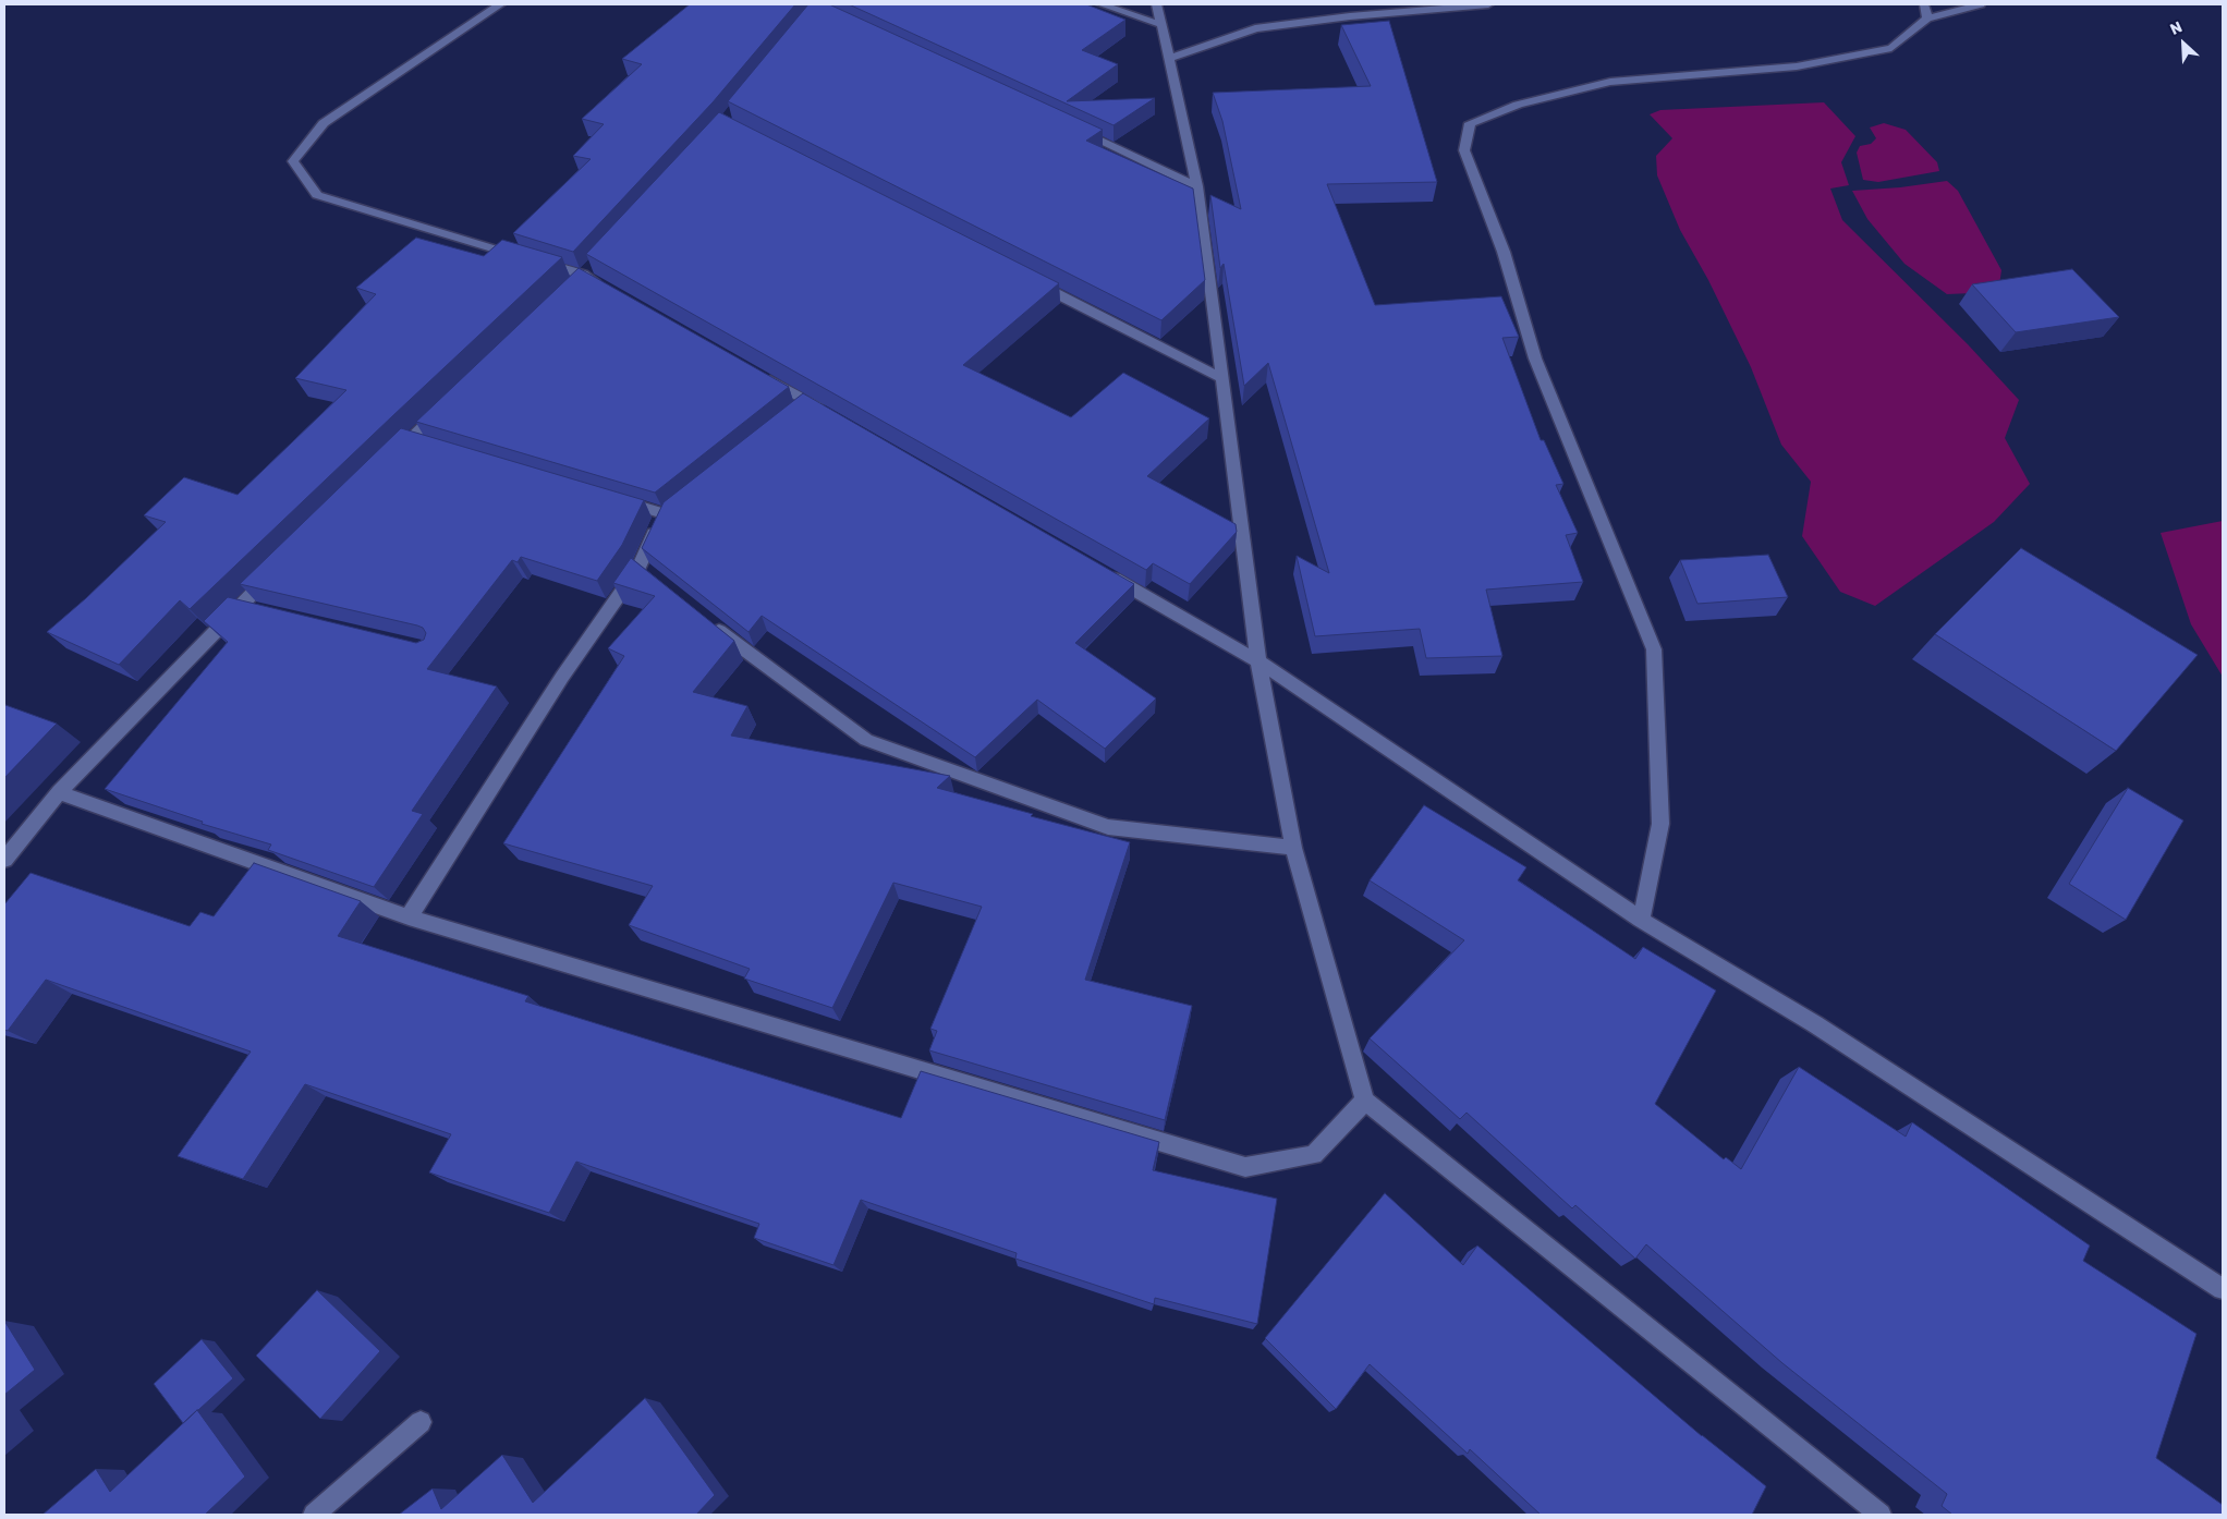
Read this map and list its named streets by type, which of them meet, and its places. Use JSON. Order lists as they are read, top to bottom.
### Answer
{
  "north": "top left"
}
